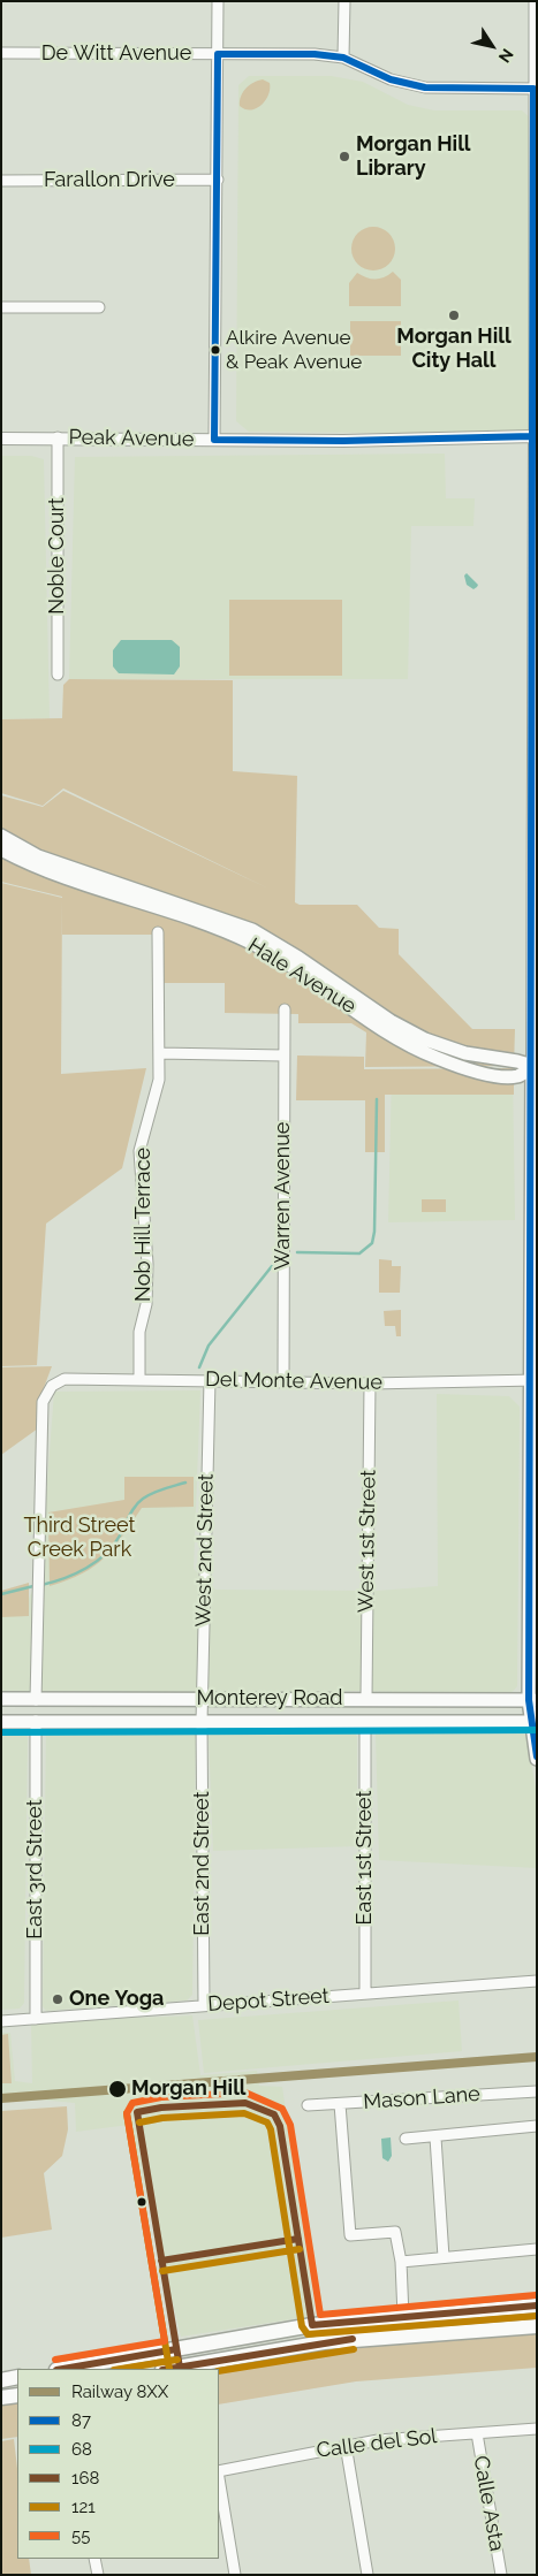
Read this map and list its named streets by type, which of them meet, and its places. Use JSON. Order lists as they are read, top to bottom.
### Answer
{
  "streets": {
    "main road": ["Hale Avenue", "Monterey Road"],
    "street": [
      "De Witt Avenue",
      "Farallon Drive",
      "Peak Avenue",
      "Noble Court",
      "Warren Avenue",
      "Nob Hill Terrace",
      "Del Monte Avenue",
      "West 1st Street",
      "West 2nd Street",
      "East 1st Street",
      "East 2nd Street",
      "East 3rd Street",
      "Depot Street",
      "Mason Lane",
      "Calle del Sol",
      "Calle Asta"
    ]
  },
  "crossings": [
    ["Peak Avenue", "Noble Court"],
    ["Warren Avenue", "Del Monte Avenue"],
    ["Nob Hill Terrace", "Del Monte Avenue"],
    ["Del Monte Avenue", "West 1st Street"],
    ["Del Monte Avenue", "West 2nd Street"],
    ["Del Monte Avenue", "Monterey Road"],
    ["West 1st Street", "Monterey Road"],
    ["West 2nd Street", "Monterey Road"],
    ["West 2nd Street", "East 2nd Street"],
    ["Monterey Road", "East 1st Street"],
    ["Monterey Road", "East 2nd Street"],
    ["Monterey Road", "East 3rd Street"],
    ["East 1st Street", "Depot Street"],
    ["East 2nd Street", "Depot Street"],
    ["East 3rd Street", "Depot Street"],
    ["Calle del Sol", "Calle Asta"]
  ],
  "parks": ["Third Street Creek Park"],
  "places": [
    "Morgan Hill Library",
    "Morgan Hill City Hall",
    "Alkire Avenue & Peak Avenue",
    "One Yoga",
    "Morgan Hill"
  ],
  "lines": [
    "transit line 87",
    "transit line 68",
    "rail line 8XX",
    "transit line 55",
    "transit line 168",
    "transit line 121"
  ],
  "legend": [
    "Railway 8XX",
    "87",
    "68",
    "168",
    "121",
    "55"
  ],
  "north": "bottom right"
}
